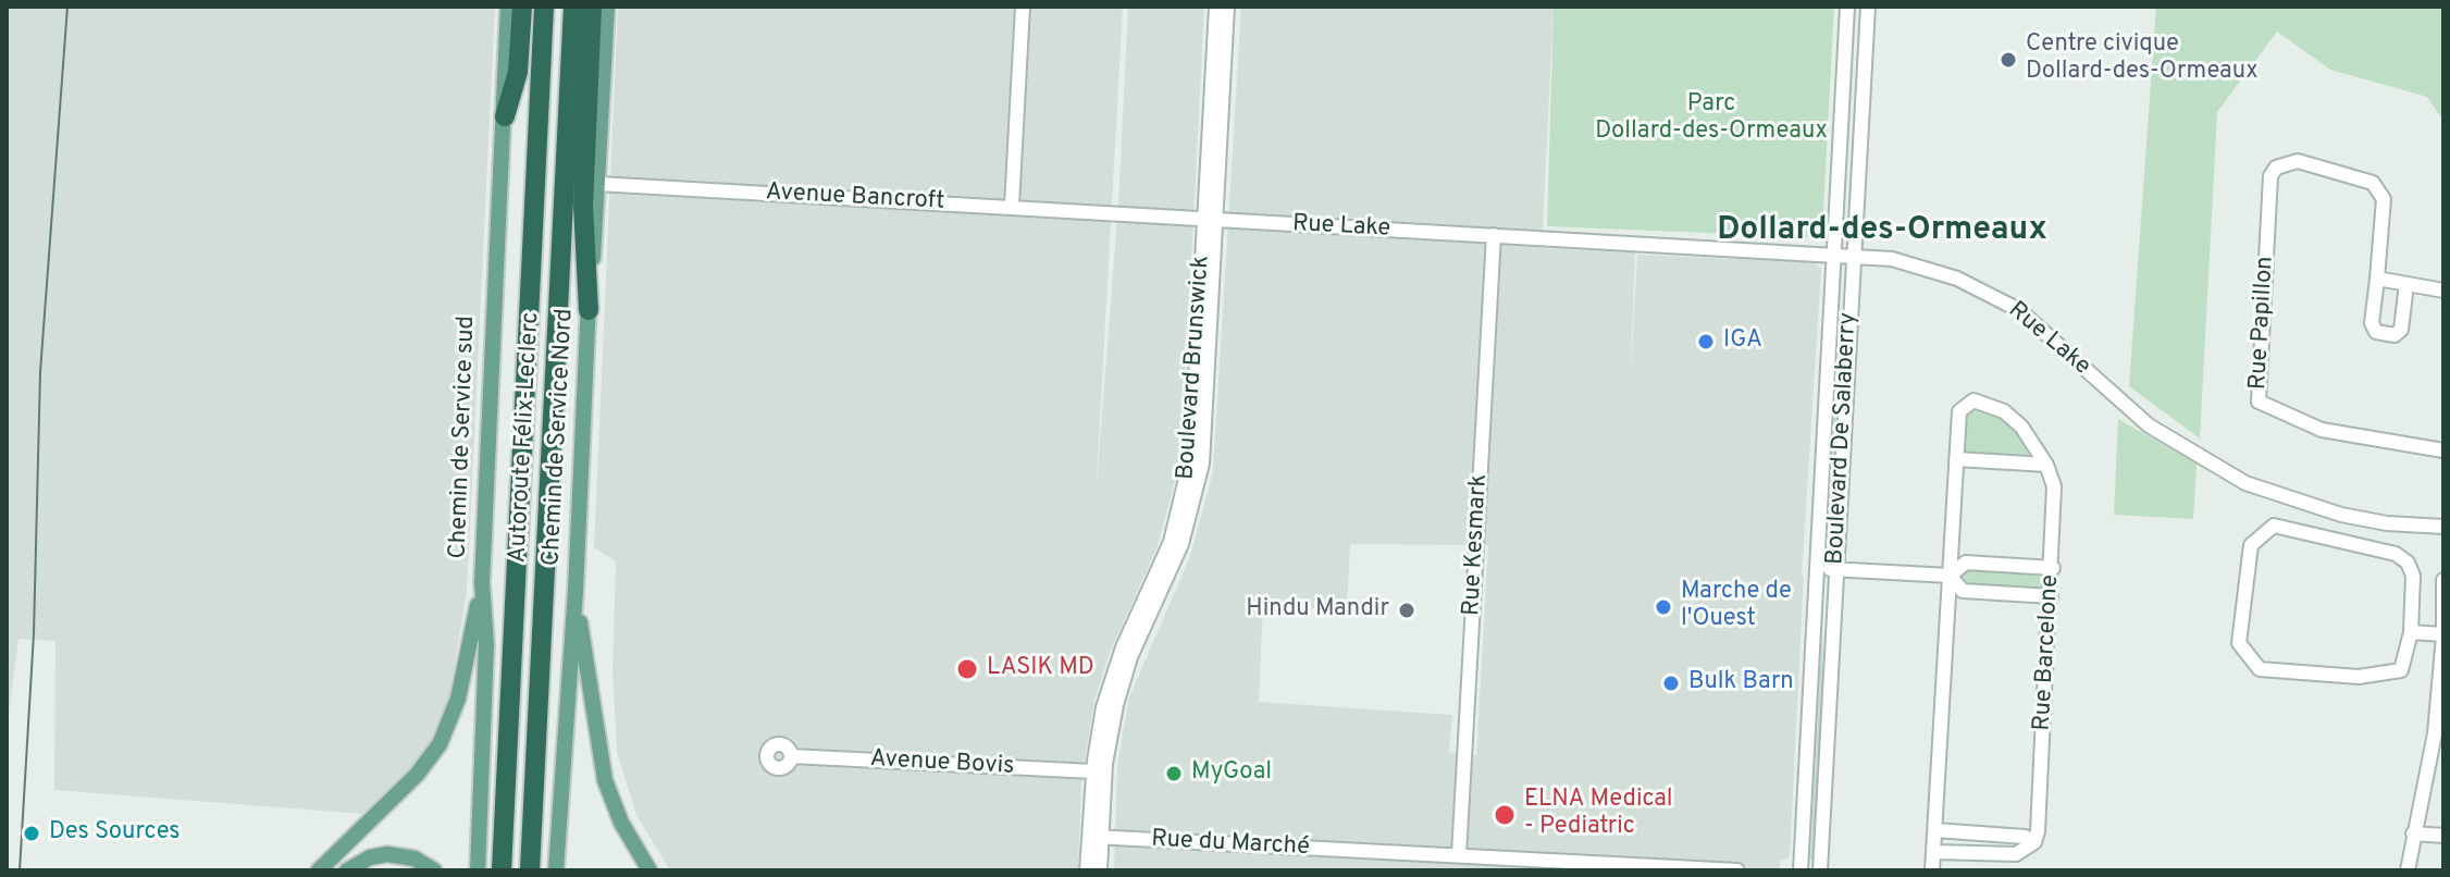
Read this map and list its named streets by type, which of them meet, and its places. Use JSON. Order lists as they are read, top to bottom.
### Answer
{
  "streets": {
    "highway": ["Autoroute Félix-Leclerc"],
    "main road": ["Chemin de Service sud", "Chemin de Service Nord"],
    "street": [
      "Avenue Bancroft",
      "Rue Lake",
      "Rue Papillon",
      "Boulevard Brunswick",
      "Boulevard De Salaberry",
      "Rue Kesmark",
      "Rue Barcelone",
      "Avenue Bovis",
      "Rue du Marché"
    ]
  },
  "crossings": [
    ["Avenue Bancroft", "Rue Lake"],
    ["Avenue Bancroft", "Chemin de Service Nord"],
    ["Rue Lake", "Boulevard Brunswick"],
    ["Rue Lake", "Boulevard De Salaberry"],
    ["Rue Lake", "Rue Kesmark"],
    ["Boulevard Brunswick", "Avenue Bovis"],
    ["Boulevard Brunswick", "Rue du Marché"],
    ["Rue Kesmark", "Rue du Marché"]
  ],
  "districts": ["Dollard-des-Ormeaux"],
  "parks": ["Parc Dollard-des-Ormeaux"],
  "places": [
    "Centre civique Dollard-des-Ormeaux",
    "IGA",
    "Marche de l'Ouest",
    "Hindu Mandir",
    "LASIK MD",
    "Bulk Barn",
    "MyGoal",
    "ELNA Medical - Pediatric",
    "Des Sources"
  ]
}
